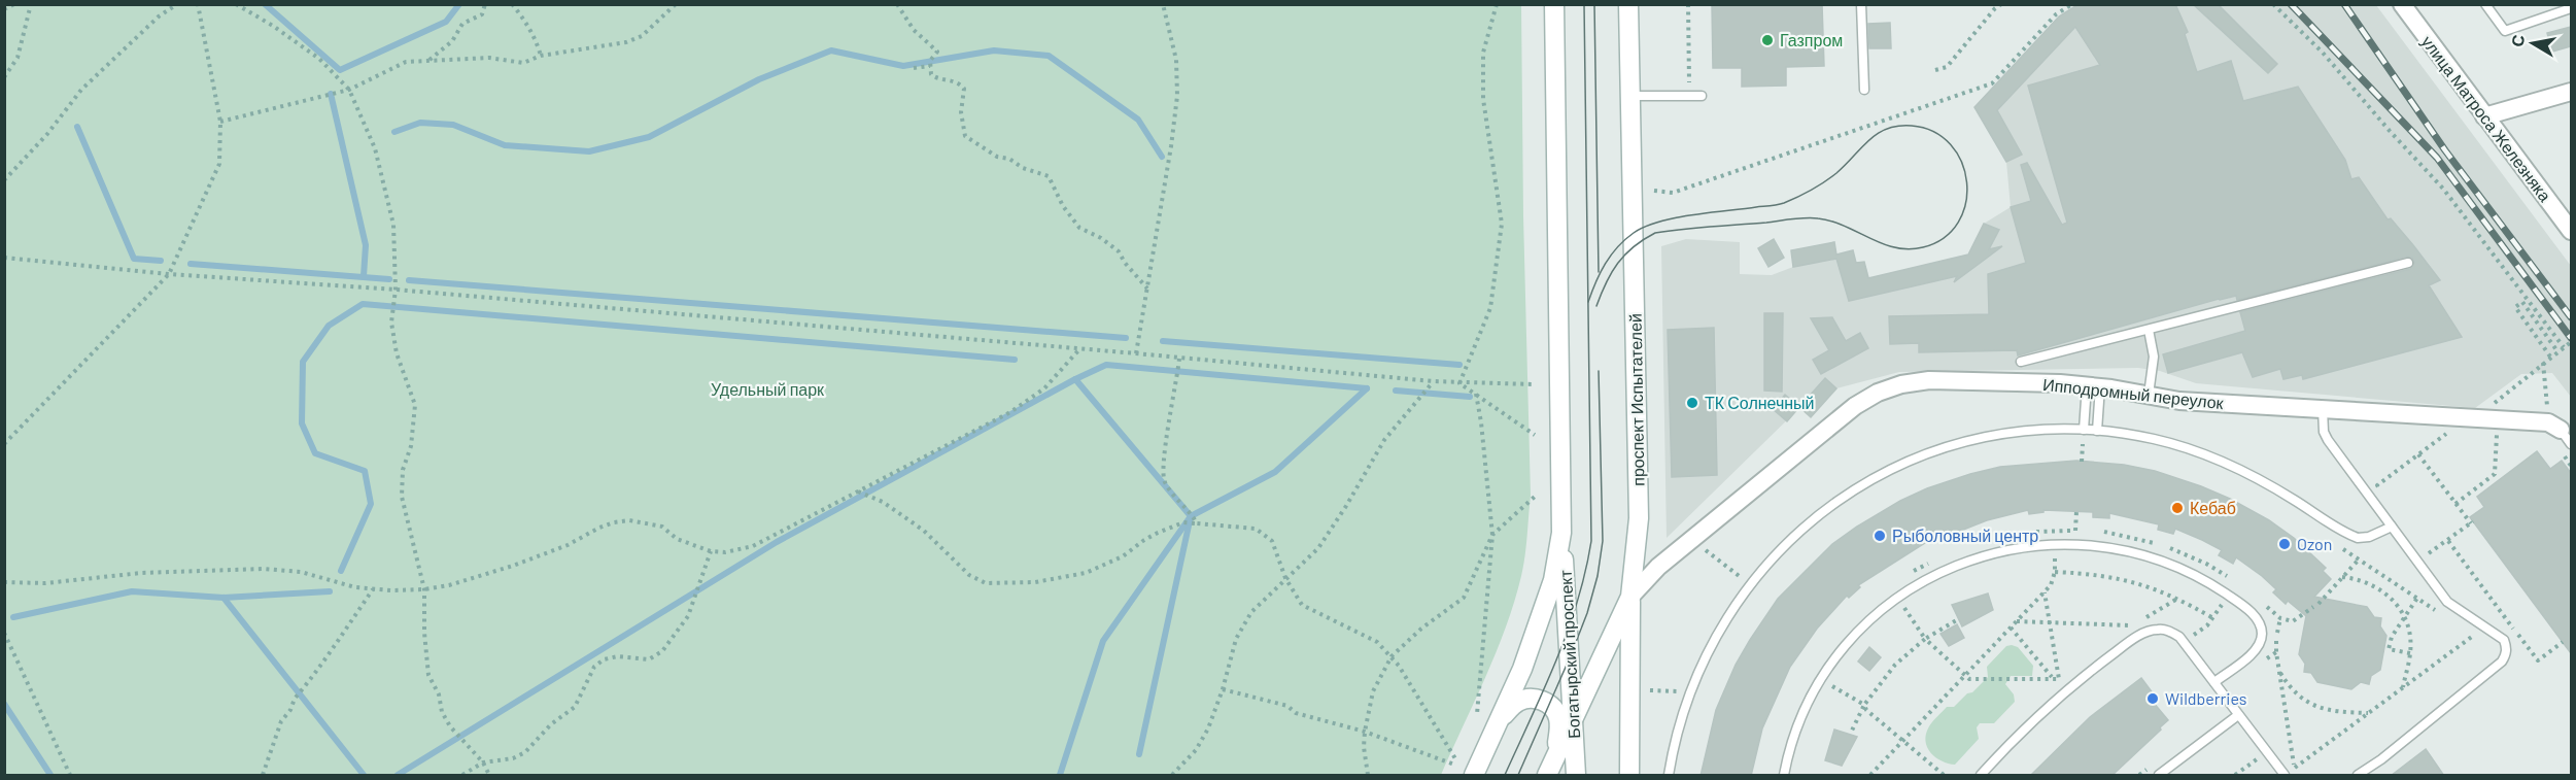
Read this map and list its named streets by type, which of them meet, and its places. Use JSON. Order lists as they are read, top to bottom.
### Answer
{
  "streets": {
    "main road": ["проспект Испытателей", "Богатырский проспект"],
    "street": ["улица Матроса Железняка", "Ипподромный переулок"]
  },
  "crossings": [
    ["Ипподромный переулок", "проспект Испытателей"],
    ["проспект Испытателей", "Богатырский проспект"]
  ],
  "parks": ["Удельный парк"],
  "places": [
    "Газпром",
    "ТК Солнечный",
    "Кебаб",
    "Рыболовный центр",
    "Ozon",
    "Wildberries"
  ],
  "north": "left"
}
